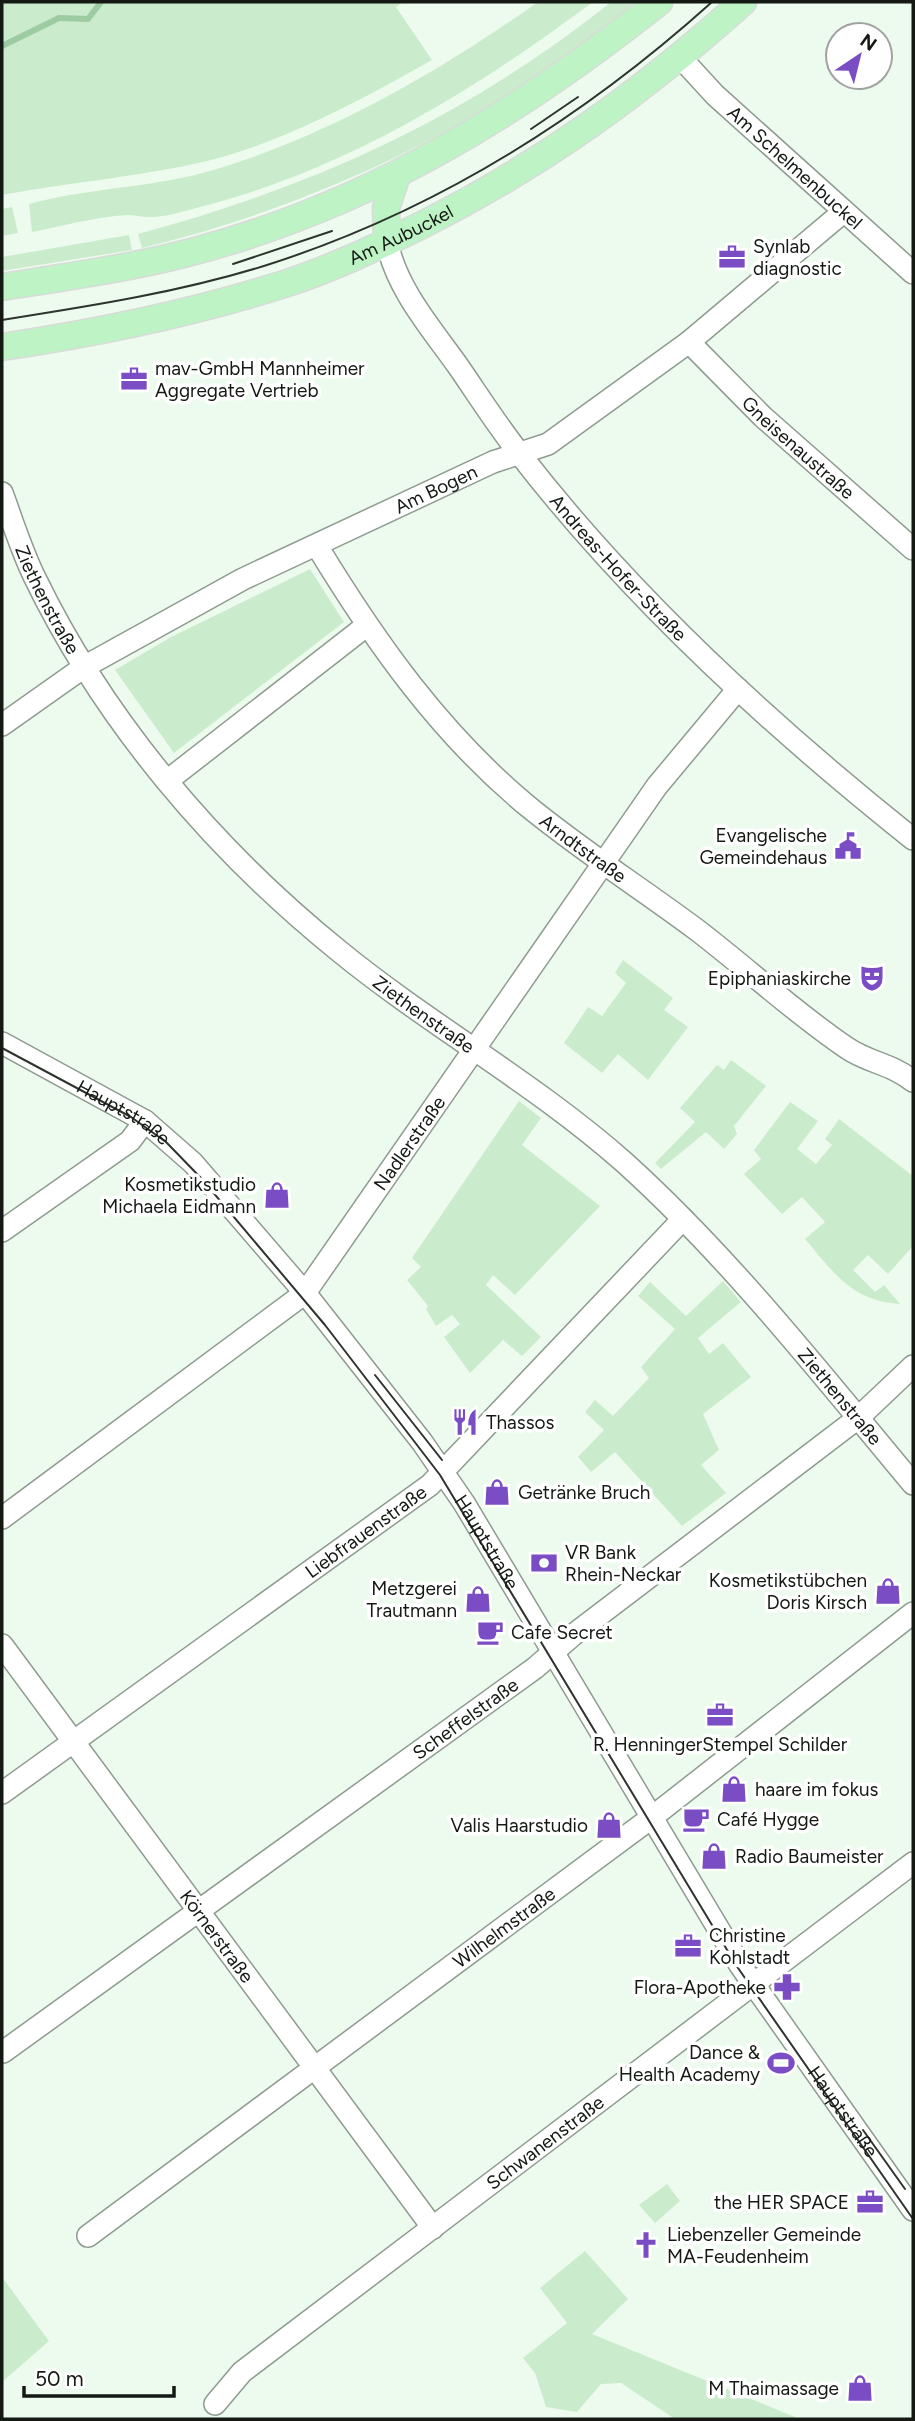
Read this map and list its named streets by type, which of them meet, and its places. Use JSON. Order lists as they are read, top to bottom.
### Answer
{
  "streets": {
    "main road": ["Am Aubuckel"],
    "street": [
      "Am Schelmenbuckel",
      "Gneisenaustraße",
      "Am Bogen",
      "Andreas-Hofer-Straße",
      "Ziethenstraße",
      "Arndtstraße",
      "Hauptstraße",
      "Nadlerstraße",
      "Liebfrauenstraße",
      "Scheffelstraße",
      "Wilhelmstraße",
      "Körnerstraße",
      "Schwanenstraße"
    ]
  },
  "crossings": [
    ["Am Schelmenbuckel", "Am Aubuckel"],
    ["Am Schelmenbuckel", "Am Bogen"],
    ["Am Aubuckel", "Andreas-Hofer-Straße"],
    ["Gneisenaustraße", "Am Bogen"],
    ["Am Bogen", "Andreas-Hofer-Straße"],
    ["Am Bogen", "Ziethenstraße"],
    ["Am Bogen", "Arndtstraße"],
    ["Andreas-Hofer-Straße", "Nadlerstraße"],
    ["Ziethenstraße", "Nadlerstraße"],
    ["Ziethenstraße", "Liebfrauenstraße"],
    ["Ziethenstraße", "Scheffelstraße"],
    ["Arndtstraße", "Nadlerstraße"],
    ["Hauptstraße", "Nadlerstraße"],
    ["Hauptstraße", "Liebfrauenstraße"],
    ["Hauptstraße", "Scheffelstraße"],
    ["Hauptstraße", "Wilhelmstraße"],
    ["Hauptstraße", "Schwanenstraße"],
    ["Liebfrauenstraße", "Körnerstraße"],
    ["Scheffelstraße", "Körnerstraße"],
    ["Wilhelmstraße", "Körnerstraße"],
    ["Körnerstraße", "Schwanenstraße"]
  ],
  "places": {
    "office": [
      "Synlab diagnostic",
      "mav-GmbH Mannheimer Aggregate Vertrieb",
      "R. HenningerStempel Schilder",
      "Christine Kohlstadt",
      "the HER SPACE"
    ],
    "public building": ["Evangelische Gemeindehaus"],
    "theatre": ["Epiphaniaskirche"],
    "shop": [
      "Kosmetikstudio Michaela Eidmann",
      "Getränke Bruch",
      "Kosmetikstübchen Doris Kirsch",
      "Metzgerei Trautmann",
      "haare im fokus",
      "Valis Haarstudio",
      "Radio Baumeister",
      "M Thaimassage"
    ],
    "restaurant": ["Thassos"],
    "bank": ["VR Bank Rhein-Neckar"],
    "cafe": ["Cafe Secret", "Café Hygge"],
    "pharmacy": ["Flora-Apotheke"],
    "sports": ["Dance & Health Academy"],
    "church": ["Liebenzeller Gemeinde MA-Feudenheim"]
  },
  "scale_bar": "50 m",
  "north": "top right"
}
